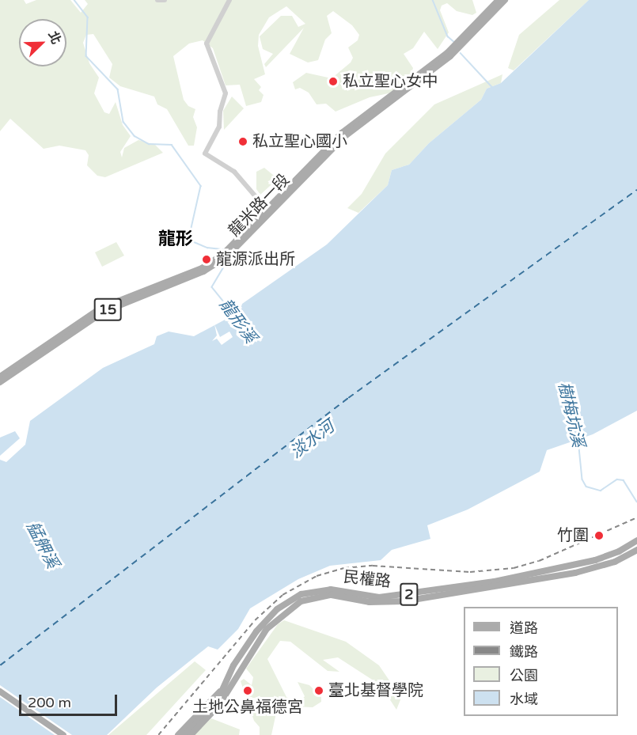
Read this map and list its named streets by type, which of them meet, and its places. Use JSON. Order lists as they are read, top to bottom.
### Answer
{
  "streets": {
    "main road": [
      "龍米路一段",
      "15",
      "民權路",
      "2"
    ]
  },
  "districts": ["龍形"],
  "water": [
    "龍形溪",
    "樹梅坑溪",
    "淡水河",
    "艋舺溪"
  ],
  "places": [
    "私立聖心女中",
    "私立聖心國小",
    "龍源派出所",
    "竹圍",
    "土地公鼻福德宮",
    "臺北基督學院"
  ],
  "legend": [
    "道路",
    "鐵路",
    "公園",
    "水域"
  ],
  "scale_bar": "200 m",
  "north": "top right"
}
